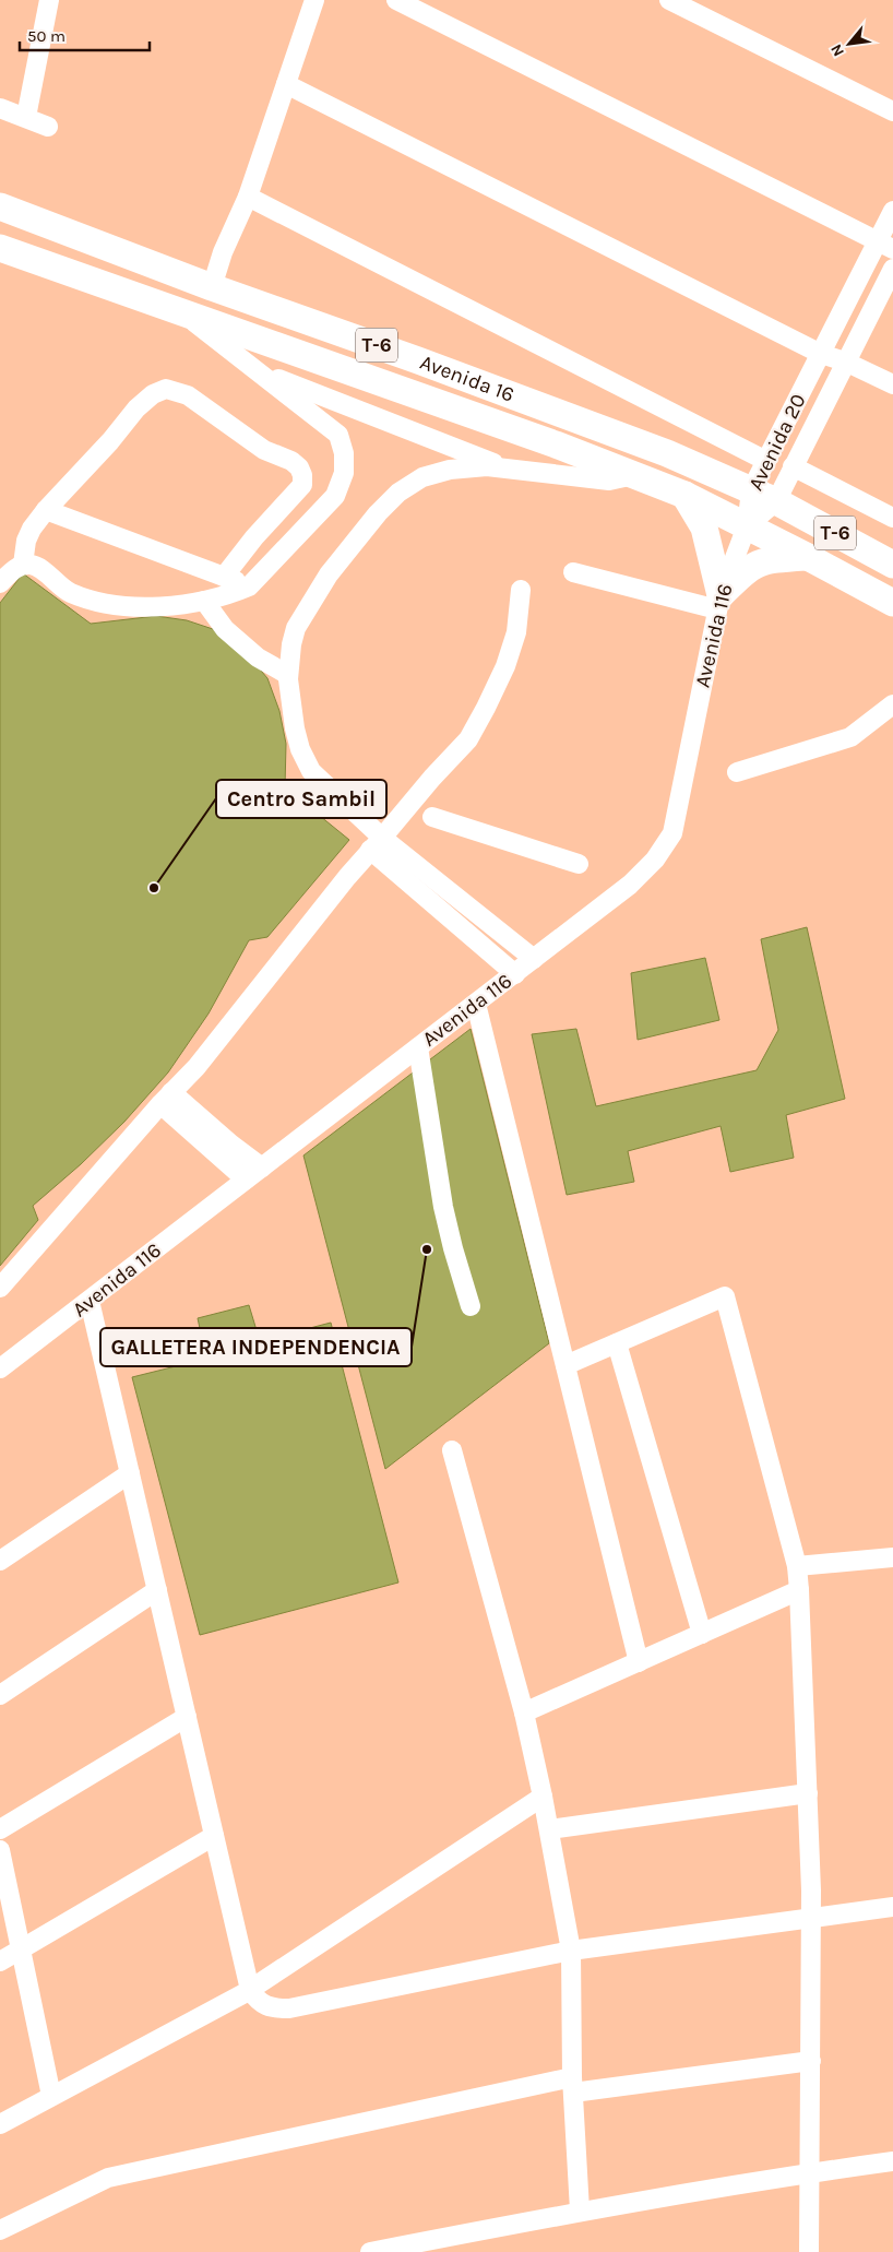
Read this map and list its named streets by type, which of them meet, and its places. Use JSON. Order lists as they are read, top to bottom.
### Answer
{
  "streets": {
    "highway": ["T-6", "Avenida 16"],
    "street": ["Avenida 20", "Avenida 116"]
  },
  "crossings": [
    ["Avenida 16", "Avenida 20"],
    ["Avenida 16", "Avenida 116"],
    ["Avenida 20", "Avenida 116"]
  ],
  "places": ["Centro Sambil", "GALLETERA INDEPENDENCIA"],
  "scale_bar": "50 m",
  "north": "bottom left"
}
